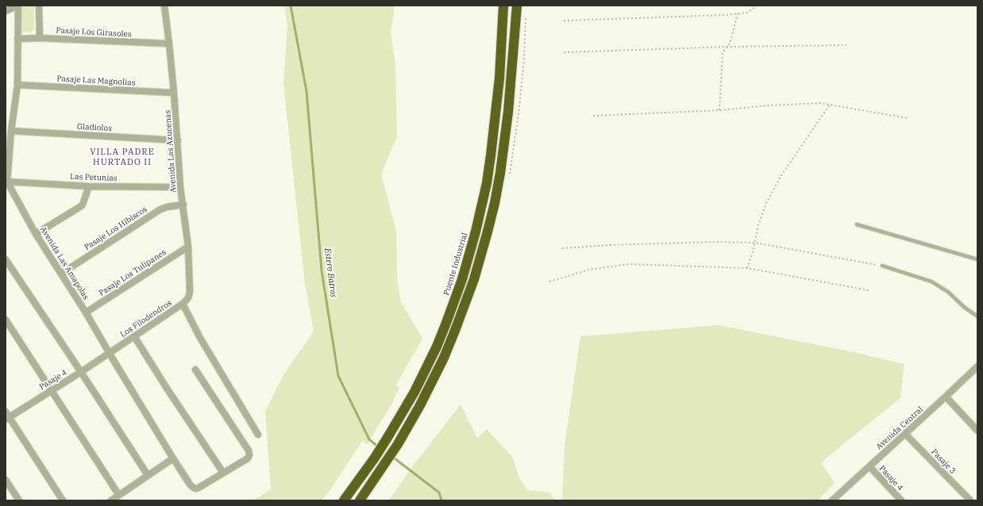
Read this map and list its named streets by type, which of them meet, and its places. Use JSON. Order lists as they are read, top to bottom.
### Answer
{
  "streets": {
    "highway": ["Puente Industrial"],
    "street": [
      "Pasaje Los Girasoles",
      "Pasaje Las Magnolias",
      "Gladiolos",
      "Avenida Las Azucenas",
      "Las Petunias",
      "Pasaje Los Hibiscos",
      "Avenida Las Amapolas",
      "Pasaje Los Tulipanes",
      "Los Filodendros",
      "Pasaje 4",
      "Avenida Central",
      "Pasaje 3"
    ]
  },
  "crossings": [
    ["Pasaje Los Girasoles", "Avenida Las Azucenas"],
    ["Pasaje Las Magnolias", "Avenida Las Azucenas"],
    ["Gladiolos", "Avenida Las Azucenas"],
    ["Avenida Las Azucenas", "Las Petunias"],
    ["Avenida Las Azucenas", "Pasaje Los Hibiscos"],
    ["Avenida Las Azucenas", "Pasaje Los Tulipanes"],
    ["Avenida Las Azucenas", "Los Filodendros"],
    ["Las Petunias", "Avenida Las Amapolas"],
    ["Pasaje Los Hibiscos", "Avenida Las Amapolas"],
    ["Avenida Las Amapolas", "Pasaje Los Tulipanes"],
    ["Avenida Las Amapolas", "Los Filodendros"],
    ["Avenida Las Amapolas", "Pasaje 4"],
    ["Los Filodendros", "Pasaje 4"],
    ["Pasaje 4", "Avenida Central"],
    ["Avenida Central", "Pasaje 3"]
  ],
  "districts": ["VILLA PADRE HURTADO II"],
  "water": ["Estero Batros"]
}
